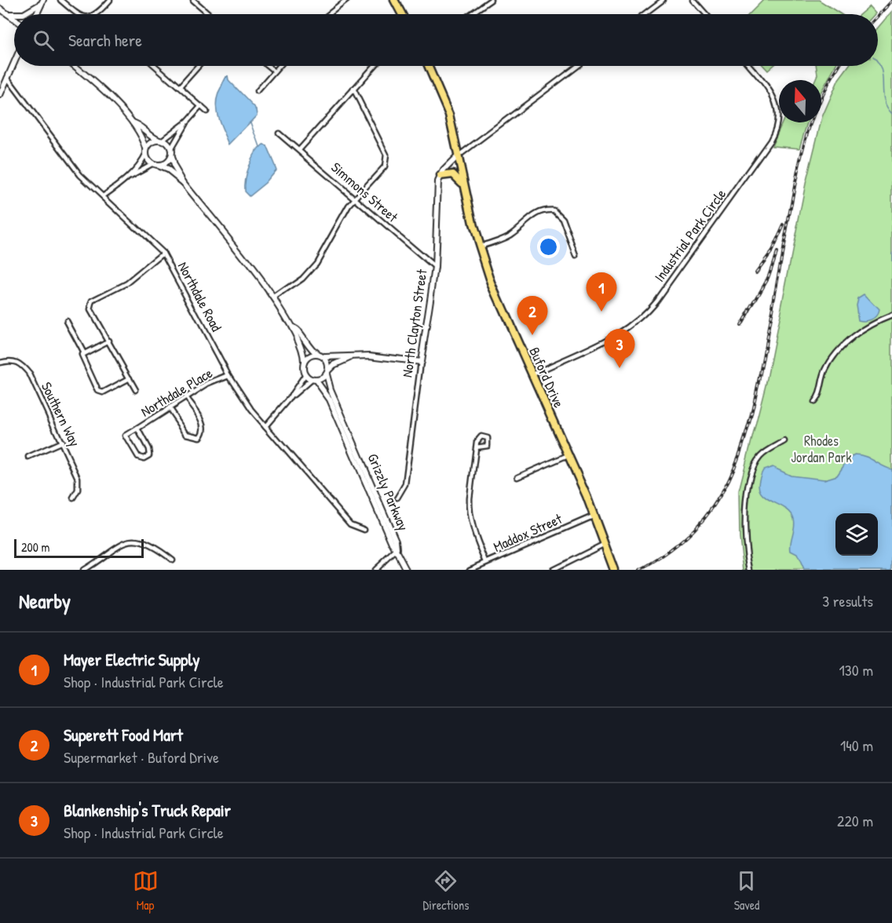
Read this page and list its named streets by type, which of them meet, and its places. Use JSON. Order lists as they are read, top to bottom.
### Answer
{
  "streets": {
    "highway": ["Buford Drive"],
    "street": [
      "Simmons Street",
      "Industrial Park Circle",
      "Northdale Road",
      "North Clayton Street",
      "Northdale Place",
      "Southern Way",
      "Grizzly Parkway",
      "Maddox Street"
    ]
  },
  "crossings": [
    ["Simmons Street", "North Clayton Street"],
    ["Industrial Park Circle", "Buford Drive"],
    ["Northdale Road", "Northdale Place"],
    ["Buford Drive", "Maddox Street"]
  ],
  "parks": ["Rhodes Jordan Park"],
  "scale_bar": "200 m",
  "north": "top",
  "page": {
    "search": "Search here",
    "pins": ["1", "2", "3"],
    "scale": "200 m",
    "heading": ["Nearby", "3 results"],
    "list": [
      {
        "mark": "1",
        "name": "Mayer Electric Supply",
        "note": "Shop · Industrial Park Circle",
        "value": "130 m"
      },
      {
        "mark": "2",
        "name": "Superett Food Mart",
        "note": "Supermarket · Buford Drive",
        "value": "140 m"
      },
      {
        "mark": "3",
        "name": "Blankenship's Truck Repair",
        "note": "Shop · Industrial Park Circle",
        "value": "220 m"
      }
    ],
    "nav": ["Map", "Directions", "Saved"]
  }
}
